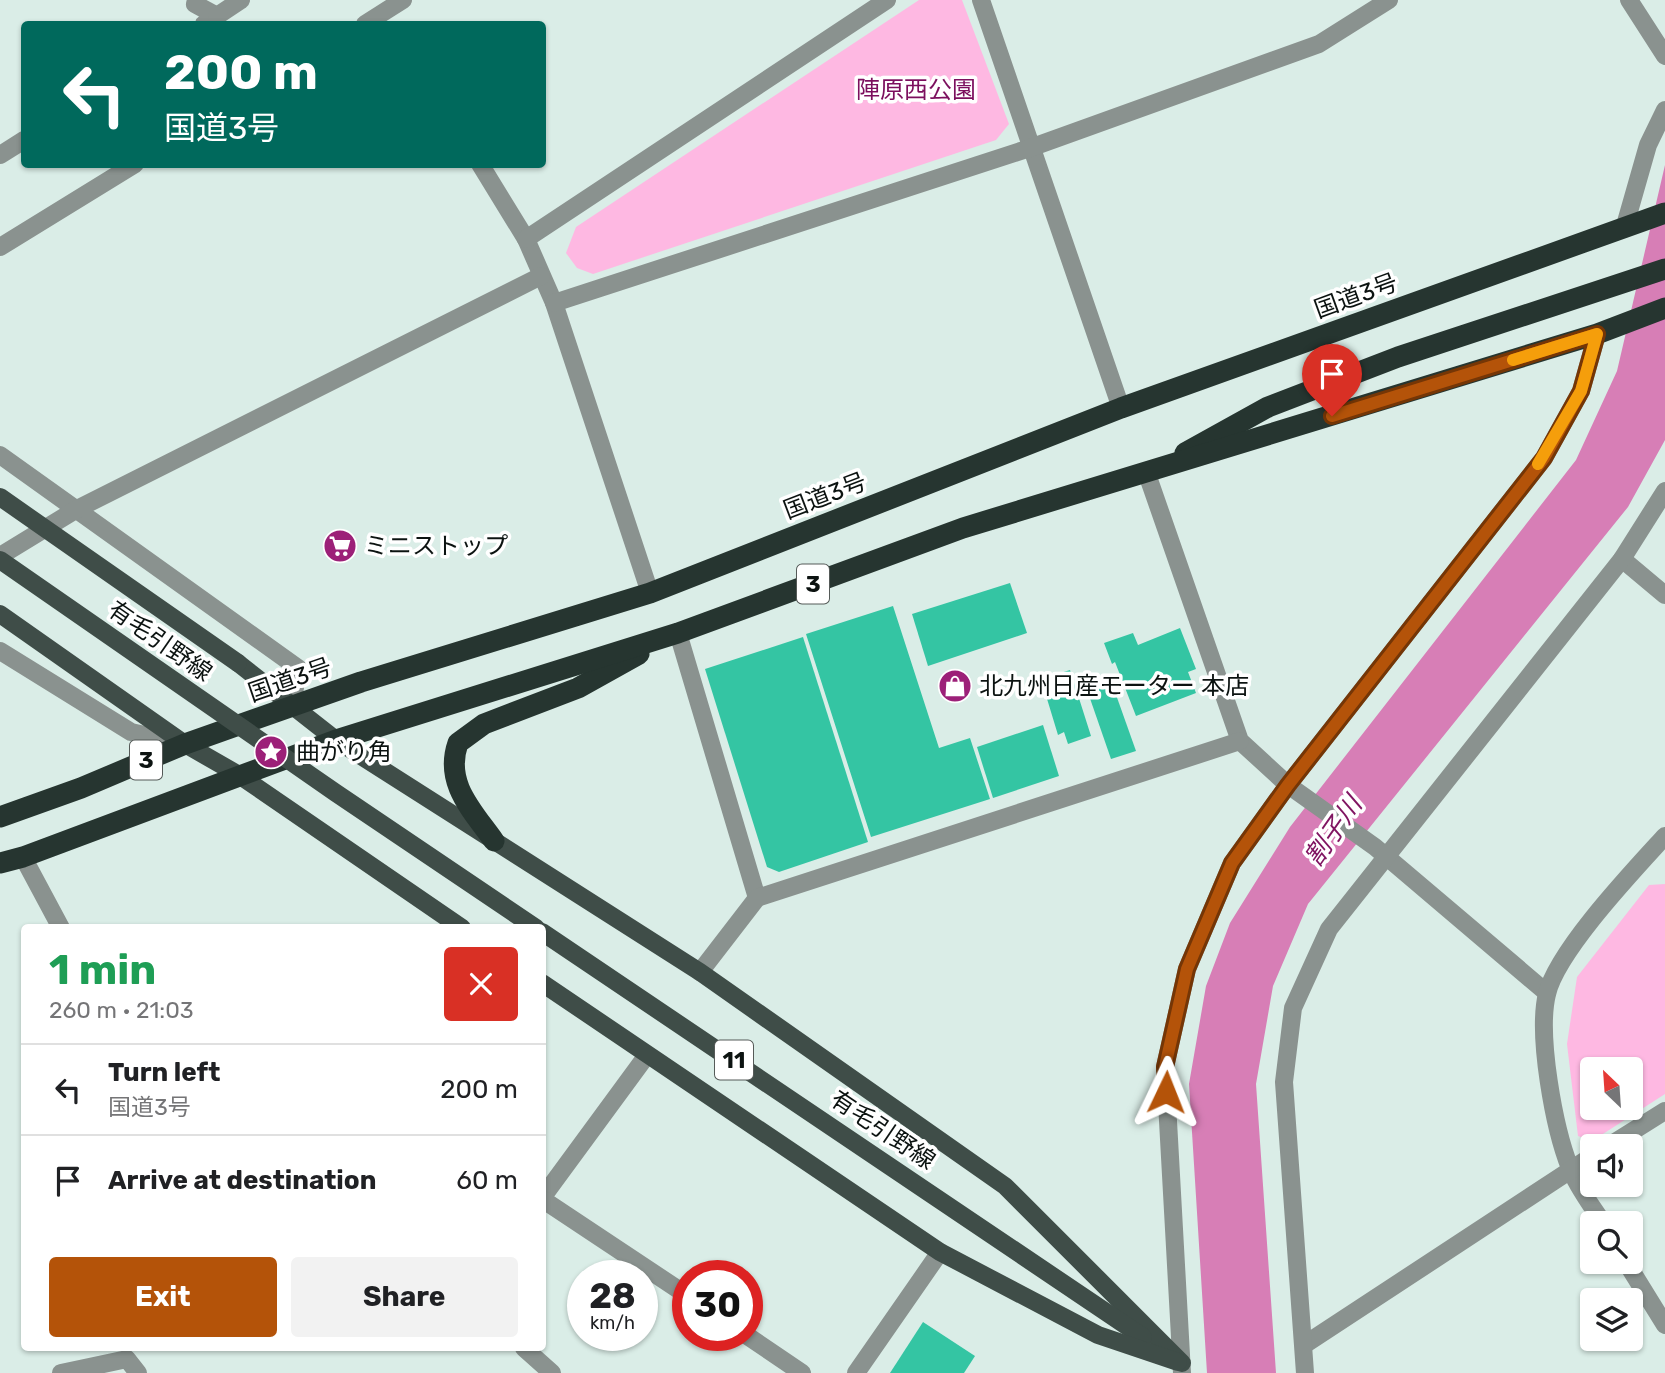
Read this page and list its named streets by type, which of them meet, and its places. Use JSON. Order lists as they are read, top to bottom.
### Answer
{
  "streets": {
    "highway": ["国道3号", "3"],
    "main road": ["有毛引野線", "11"]
  },
  "water": ["割子川"],
  "parks": ["陣原西公園"],
  "places": {
    "supermarket": ["ミニストップ"],
    "shop": ["北九州日産モーター 本店"],
    "place": ["曲がり角"]
  },
  "north": "top left",
  "page": {
    "turn": ["200 m", "国道3号"],
    "heading": ["1 min", "260 m · 21:03"],
    "list": [
      {
        "name": "Turn left",
        "note": "国道3号",
        "value": "200 m"
      },
      {
        "name": "Arrive at destination",
        "value": "60 m"
      }
    ],
    "buttons": ["Exit", "Share"],
    "speed": "28 km/h",
    "limit": "30"
  }
}
